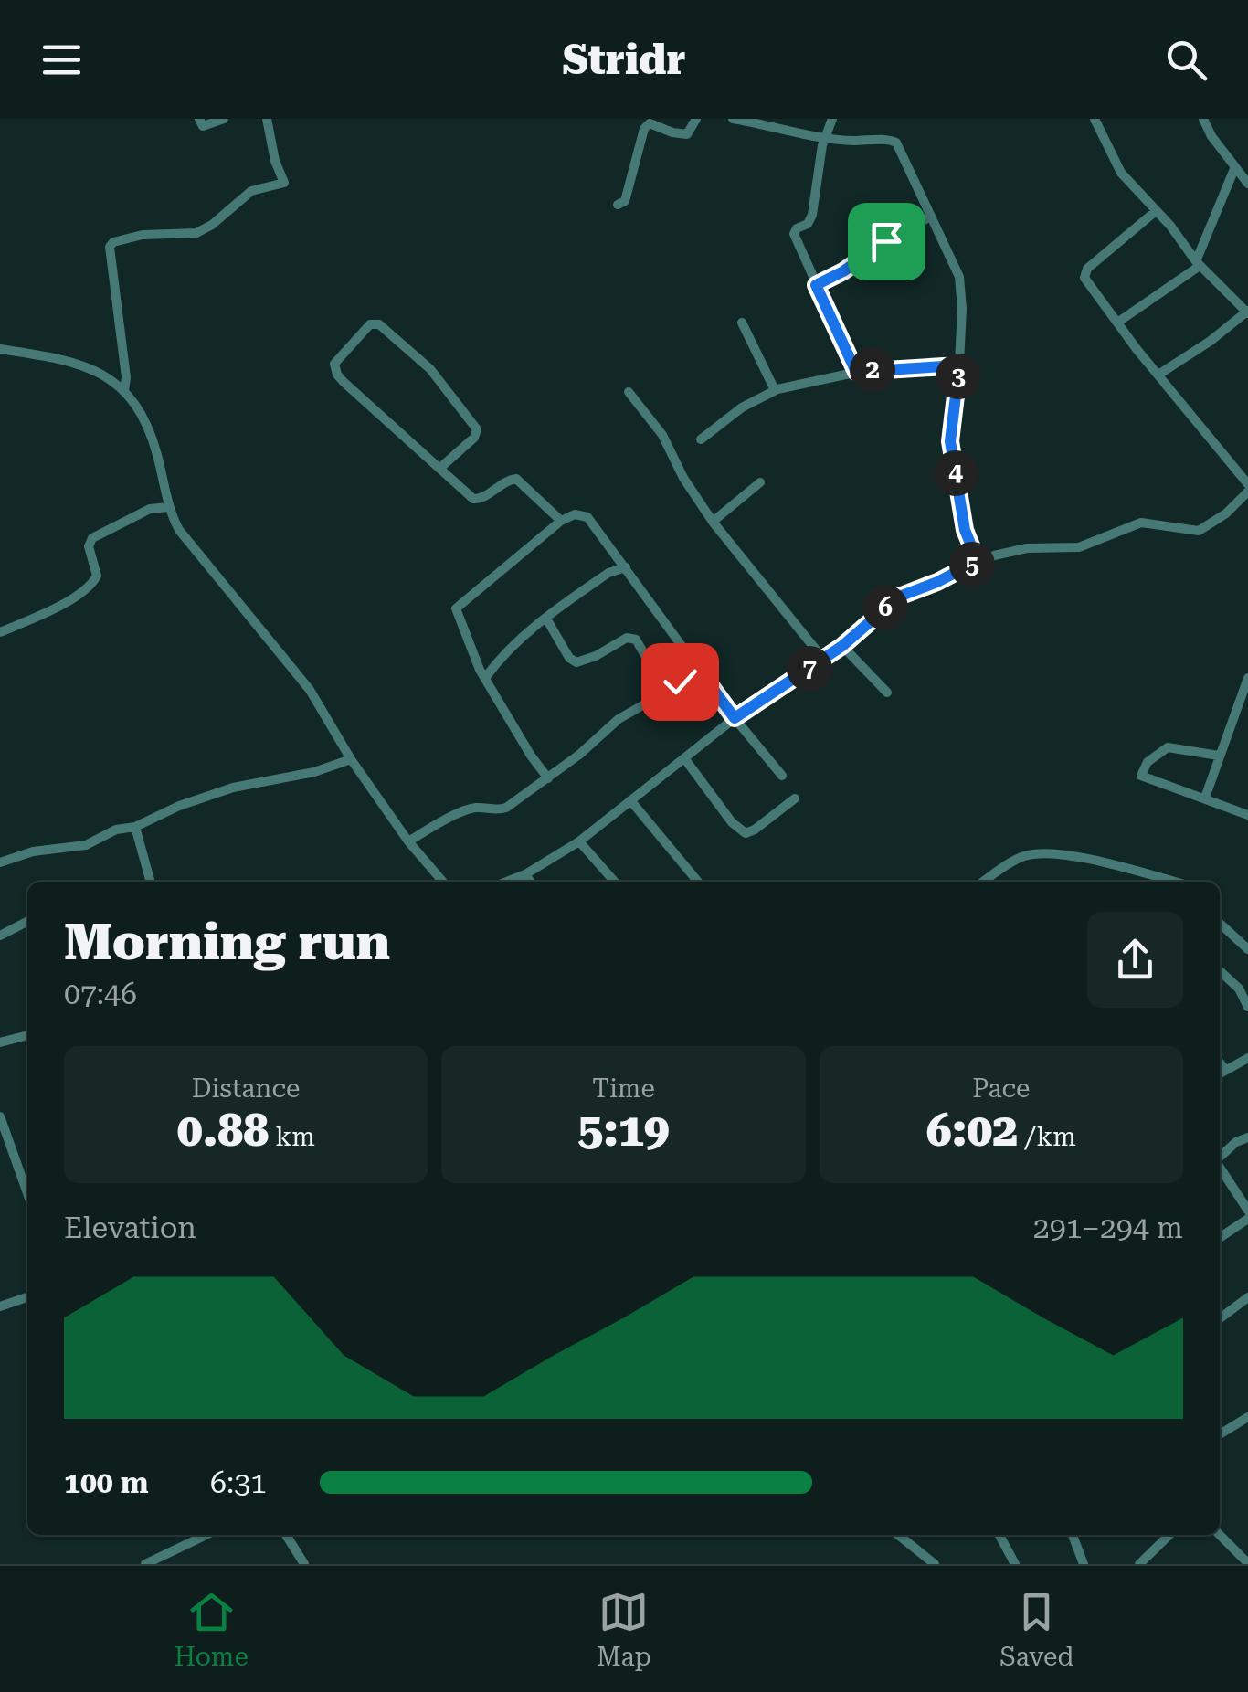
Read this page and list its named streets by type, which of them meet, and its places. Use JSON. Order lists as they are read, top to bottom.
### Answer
{
  "page": {
    "header": "Stridr",
    "pins": [
      "2",
      "3",
      "4",
      "5",
      "6",
      "7"
    ],
    "heading": ["Morning run", "07:46"],
    "stats": [
      ["Distance", "0.88 km"],
      ["Time", "5:19"],
      ["Pace", "6:02 /km"]
    ],
    "chart": ["Elevation", "291–294 m"],
    "list": [
      {
        "name": "100 m",
        "note": "6:31"
      }
    ],
    "tabs": ["Home", "Map", "Saved"]
  }
}
